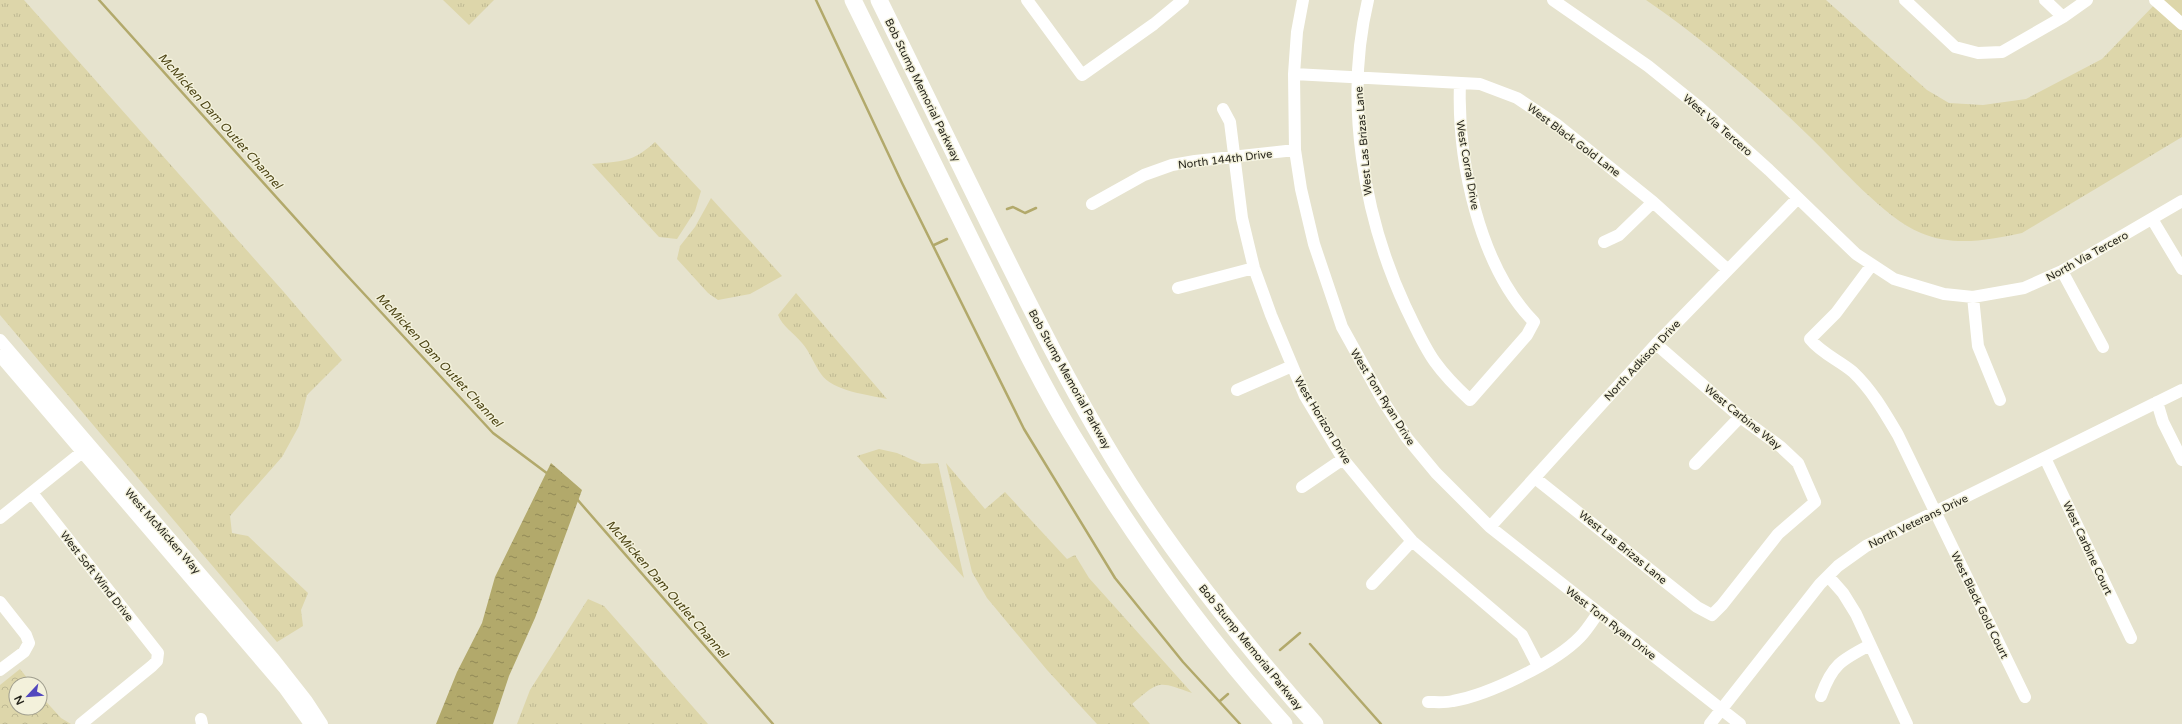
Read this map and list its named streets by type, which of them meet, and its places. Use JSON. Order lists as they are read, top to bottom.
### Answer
{
  "streets": {
    "highway": ["Bob Stump Memorial Parkway"],
    "street": [
      "West Via Tercero",
      "West Black Gold Lane",
      "West Las Brizas Lane",
      "North 144th Drive",
      "West Corral Drive",
      "North Via Tercero",
      "North Adkison Drive",
      "West Tom Ryan Drive",
      "West Carbine Way",
      "West Horizon Drive",
      "North Veterans Drive",
      "West McMicken Way",
      "West Carbine Court",
      "West Soft Wind Drive",
      "West Black Gold Court"
    ]
  },
  "crossings": [
    ["West Via Tercero", "North Via Tercero"],
    ["West Via Tercero", "North Adkison Drive"],
    ["West Black Gold Lane", "West Las Brizas Lane"],
    ["West Black Gold Lane", "West Corral Drive"],
    ["West Black Gold Lane", "North Adkison Drive"],
    ["West Black Gold Lane", "West Tom Ryan Drive"],
    ["West Las Brizas Lane", "West Corral Drive"],
    ["West Las Brizas Lane", "North Adkison Drive"],
    ["West Las Brizas Lane", "West Carbine Way"],
    ["North 144th Drive", "West Tom Ryan Drive"],
    ["North 144th Drive", "West Horizon Drive"],
    ["North Adkison Drive", "West Tom Ryan Drive"],
    ["North Adkison Drive", "West Carbine Way"],
    ["West Tom Ryan Drive", "North Veterans Drive"],
    ["North Veterans Drive", "West Carbine Court"],
    ["North Veterans Drive", "West Black Gold Court"]
  ],
  "water": ["McMicken Dam Outlet Channel"],
  "north": "bottom left"
}
